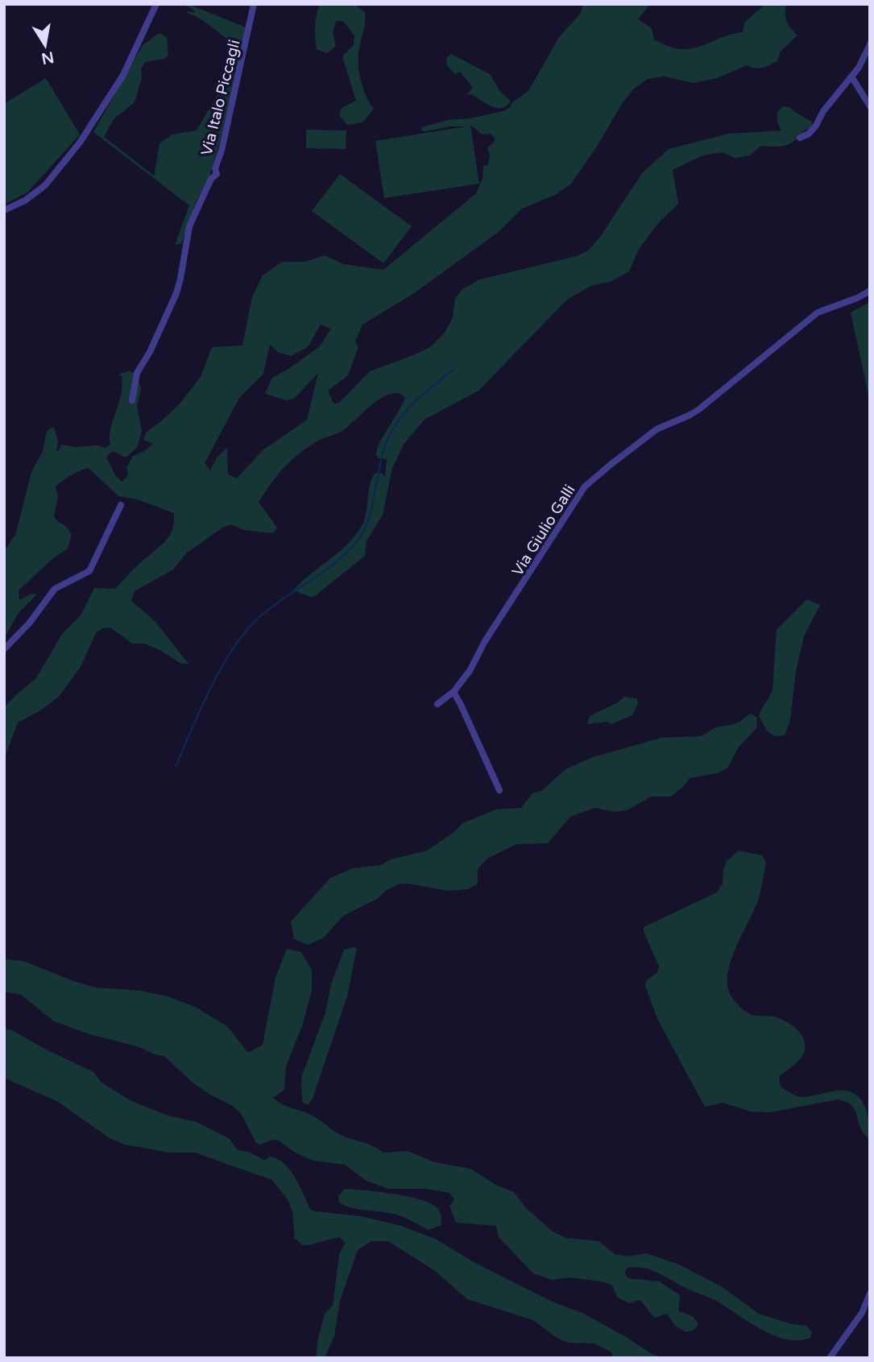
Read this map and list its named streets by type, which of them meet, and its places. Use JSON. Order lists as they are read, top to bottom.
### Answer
{
  "streets": {
    "street": ["Via Italo Piccagli", "Via Giulio Galli"]
  },
  "north": "bottom"
}
